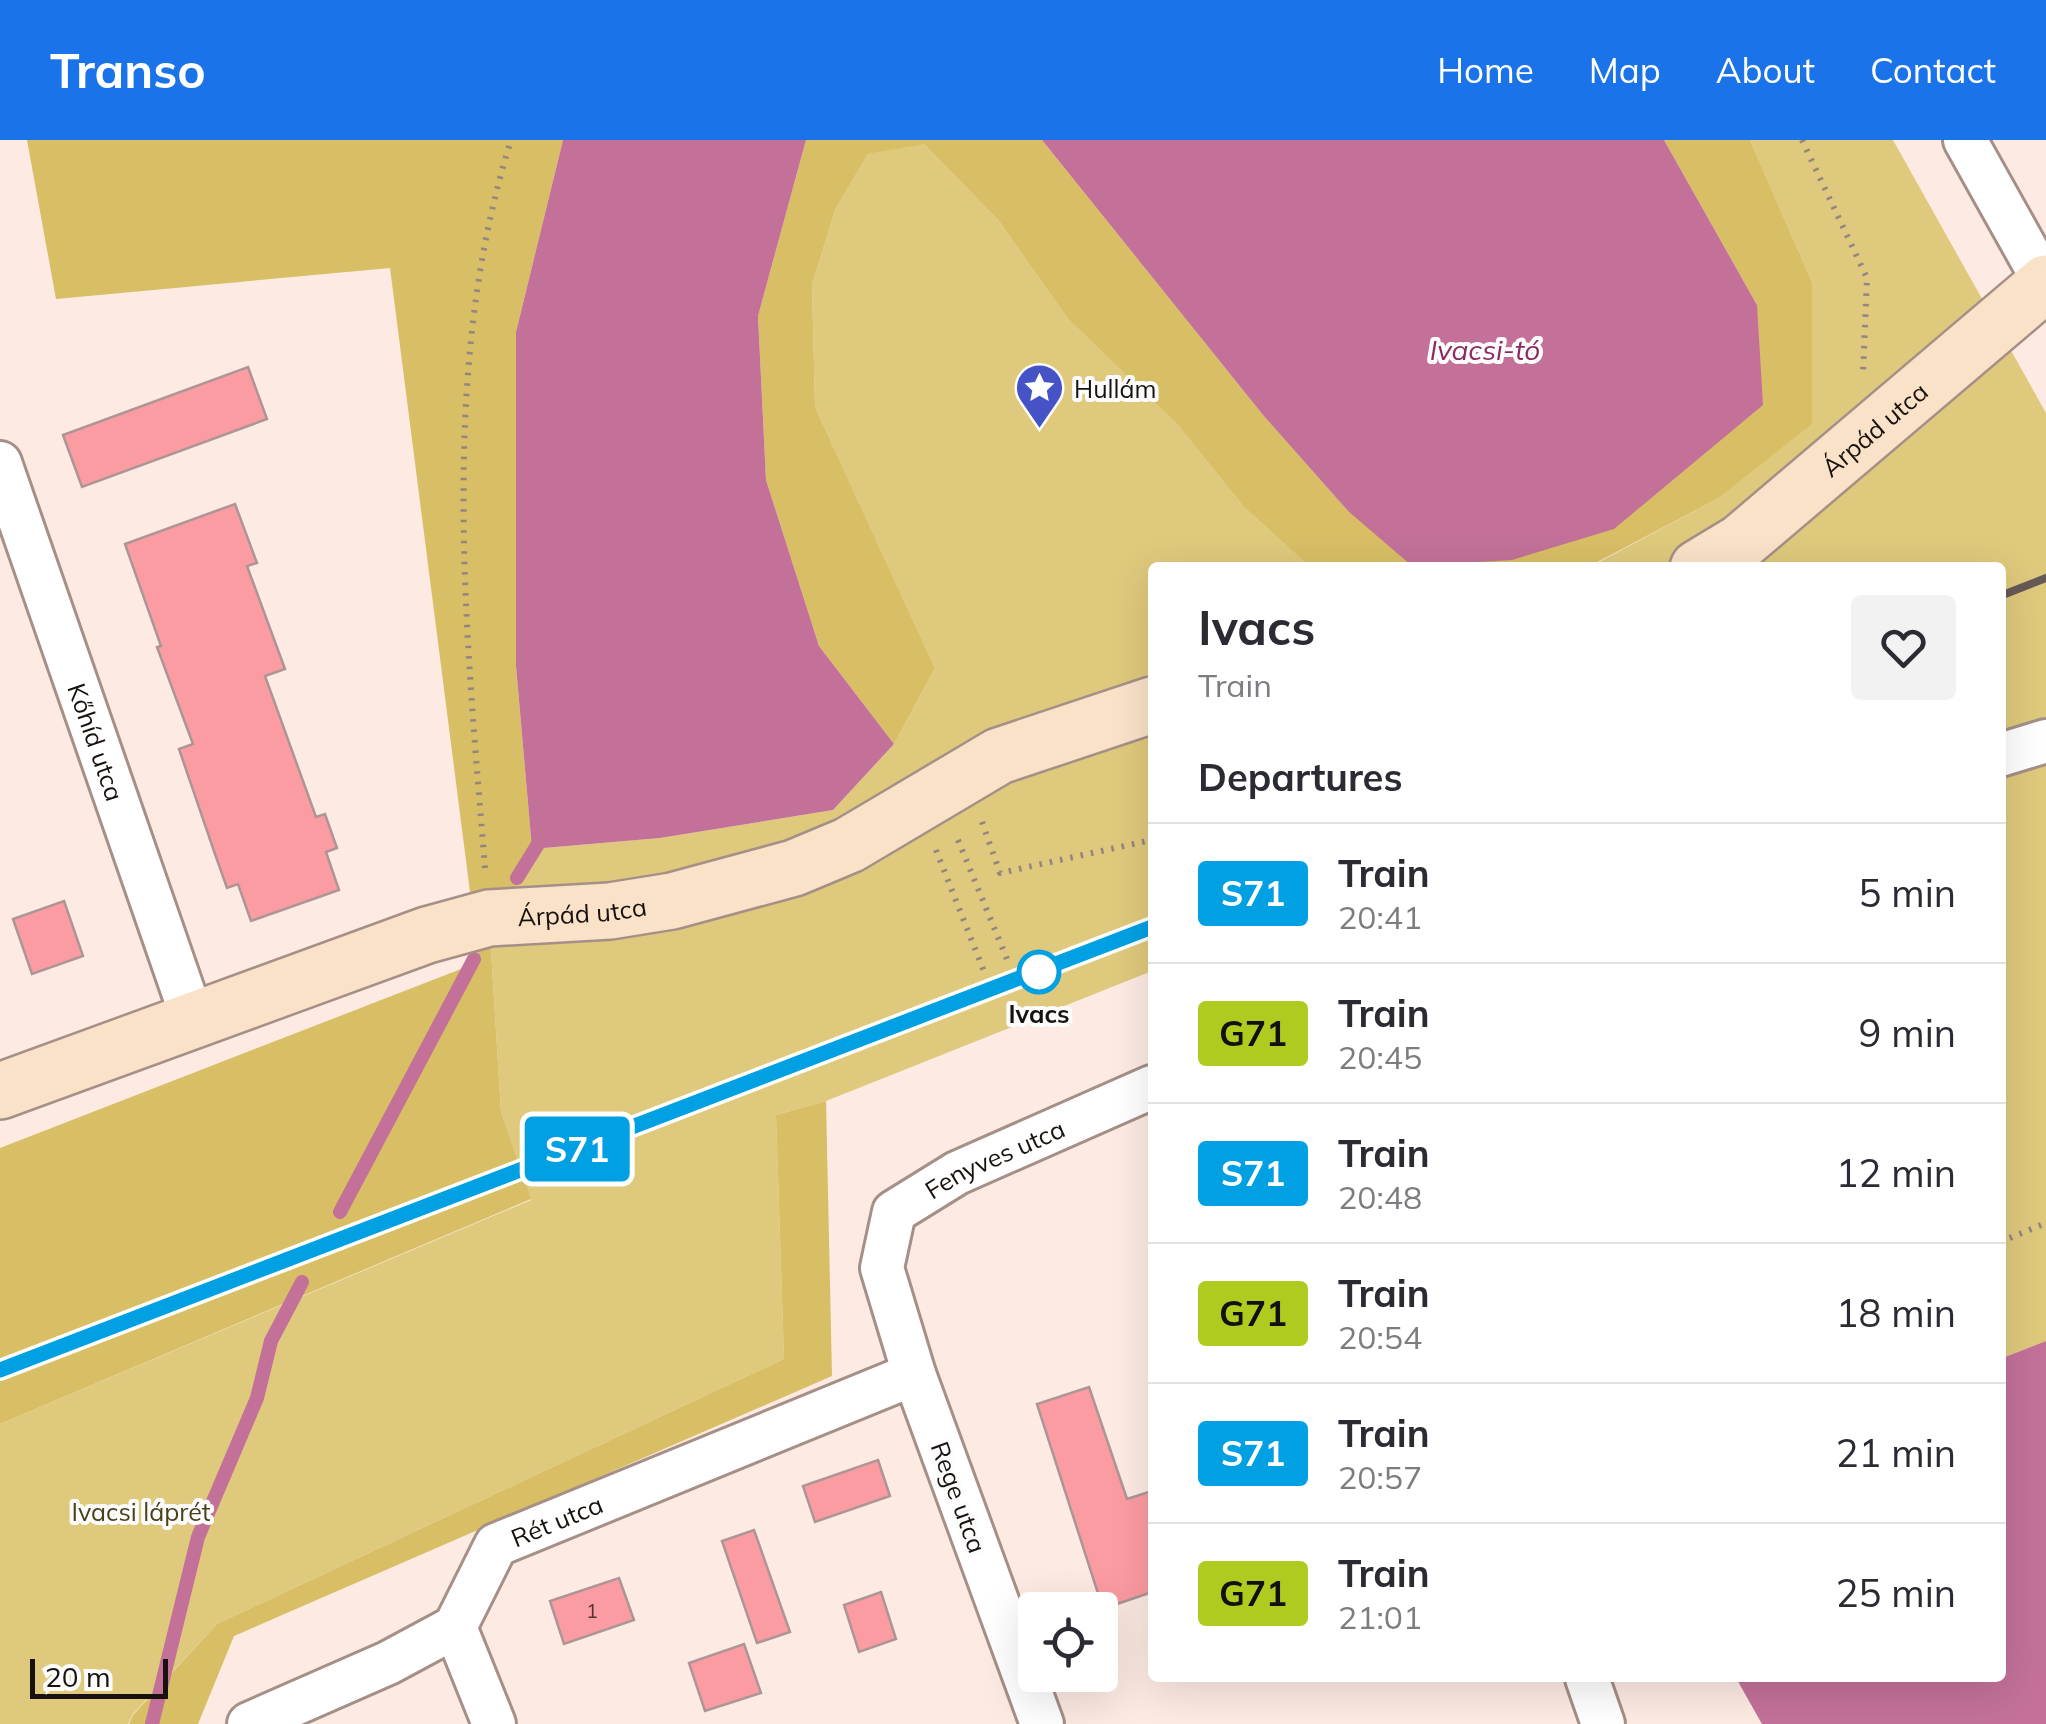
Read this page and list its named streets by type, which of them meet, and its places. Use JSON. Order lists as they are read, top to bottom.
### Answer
{
  "streets": {
    "street": [
      "Árpád utca",
      "Kőhíd utca",
      "Fenyves utca",
      "Rege utca",
      "Rét utca"
    ]
  },
  "crossings": [
    ["Árpád utca", "Kőhíd utca"],
    ["Fenyves utca", "Rege utca"],
    ["Rege utca", "Rét utca"]
  ],
  "water": ["Ivacsi-tó"],
  "parks": ["Ivacsi láprét"],
  "places": {
    "place": ["Hullám"],
    "other": ["Ivacs"]
  },
  "house_numbers": ["1"],
  "scale_bar": "20 m",
  "page": {
    "header": "Transo",
    "nav": [
      "Home",
      "Map",
      "About",
      "Contact"
    ],
    "on_map": "S71",
    "heading": [
      ["Ivacs", "Train"],
      "Departures"
    ],
    "list": [
      {
        "mark": "S71",
        "name": "Train",
        "note": "20:41",
        "value": "5 min"
      },
      {
        "mark": "G71",
        "name": "Train",
        "note": "20:45",
        "value": "9 min"
      },
      {
        "mark": "S71",
        "name": "Train",
        "note": "20:48",
        "value": "12 min"
      },
      {
        "mark": "G71",
        "name": "Train",
        "note": "20:54",
        "value": "18 min"
      },
      {
        "mark": "S71",
        "name": "Train",
        "note": "20:57",
        "value": "21 min"
      },
      {
        "mark": "G71",
        "name": "Train",
        "note": "21:01",
        "value": "25 min"
      }
    ],
    "scale": "20 m"
  }
}
